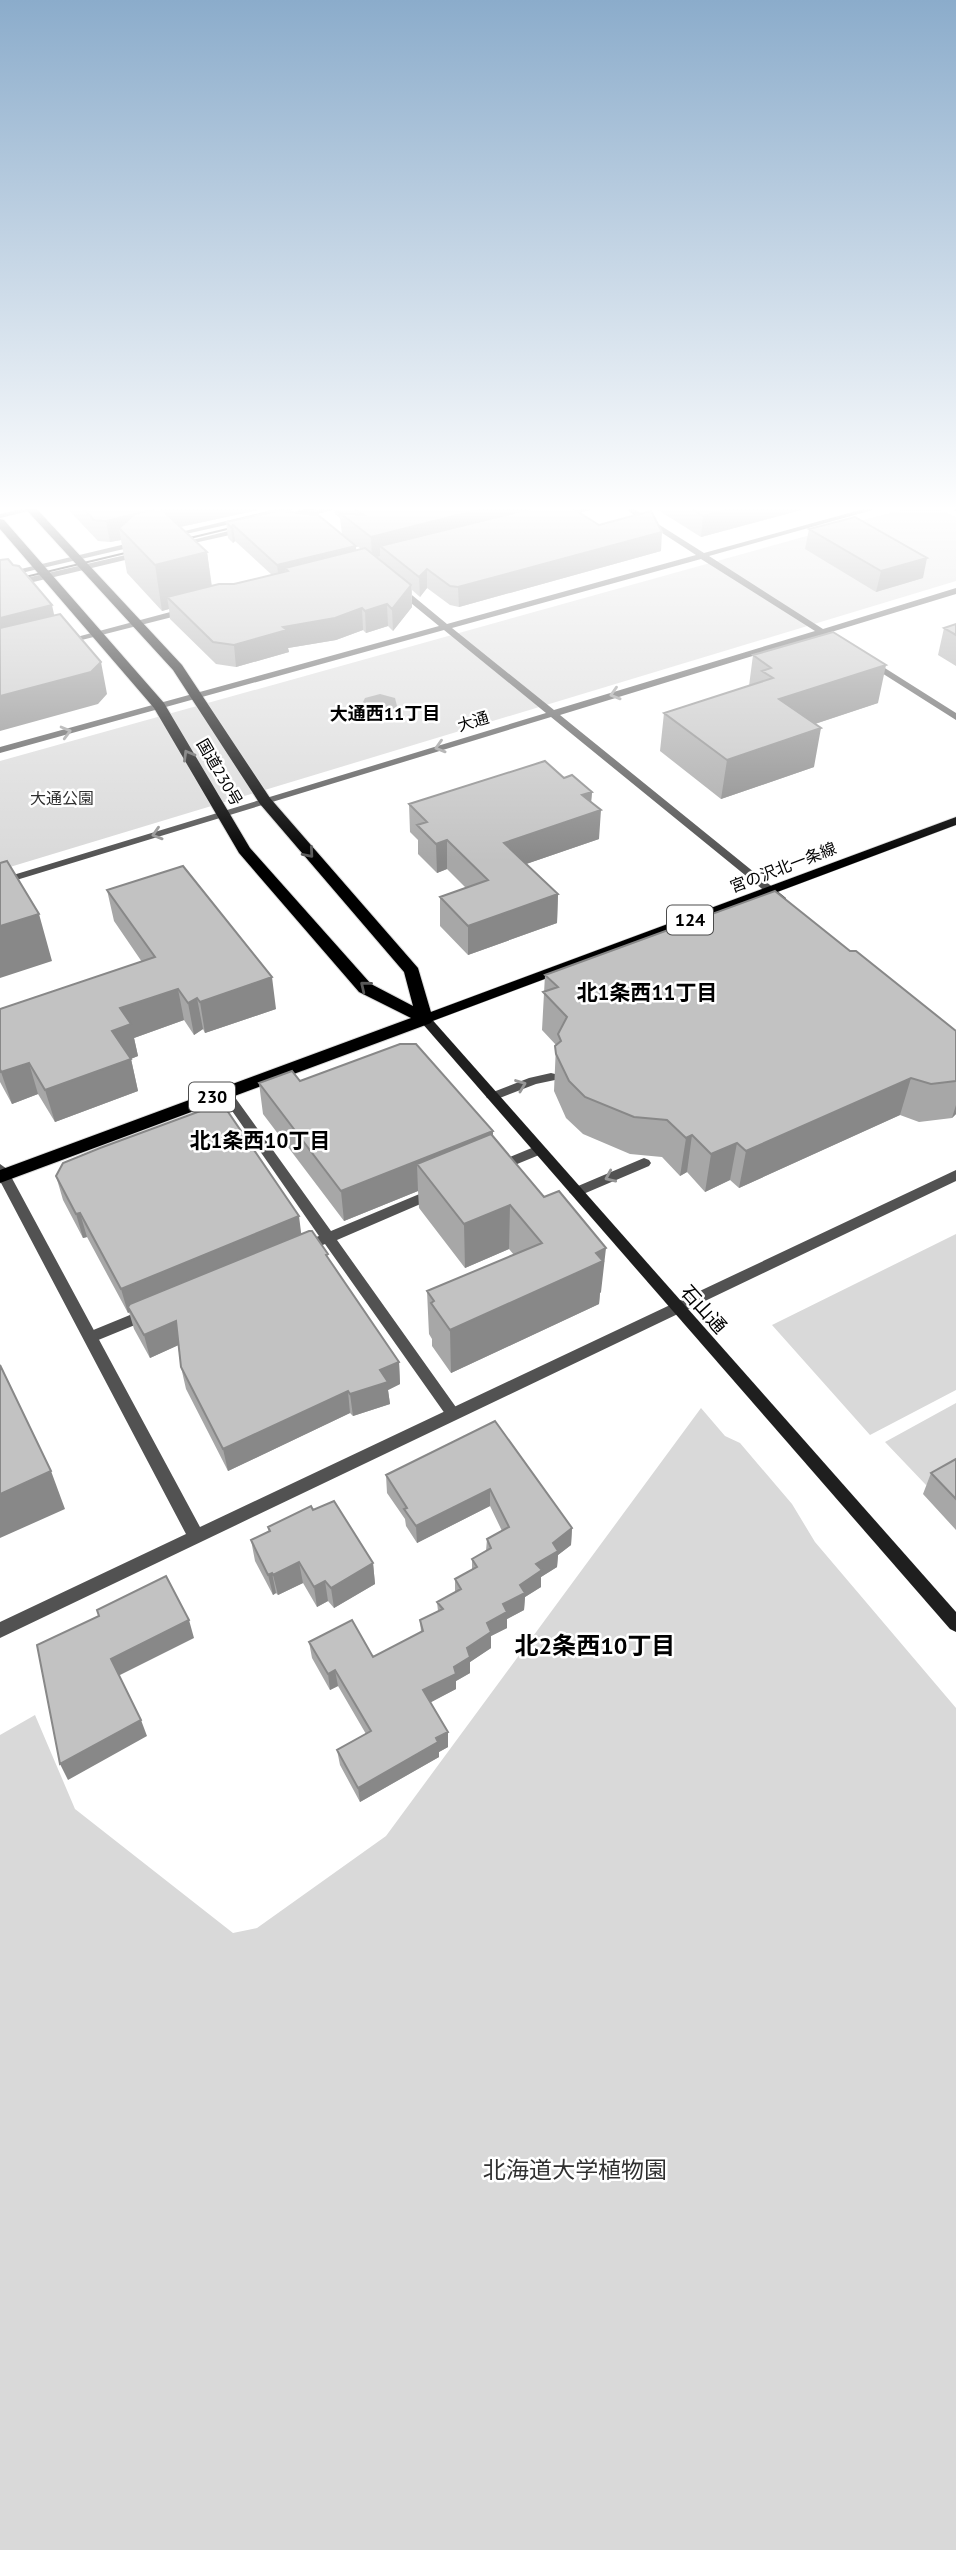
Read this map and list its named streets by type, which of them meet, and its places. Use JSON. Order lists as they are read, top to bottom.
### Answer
{
  "streets": {
    "highway": ["国道230号", "230"],
    "main road": ["宮の沢北一条線", "124", "石山通"],
    "street": ["大通"]
  },
  "crossings": [
    ["大通", "国道230号"],
    ["国道230号", "宮の沢北一条線"],
    ["国道230号", "230"],
    ["国道230号", "石山通"],
    ["宮の沢北一条線", "230"],
    ["宮の沢北一条線", "石山通"],
    ["230", "石山通"]
  ],
  "districts": [
    "大通西11丁目",
    "北1条西11丁目",
    "北1条西10丁目",
    "北2条西10丁目"
  ],
  "parks": ["大通公園", "北海道大学植物園"]
}
